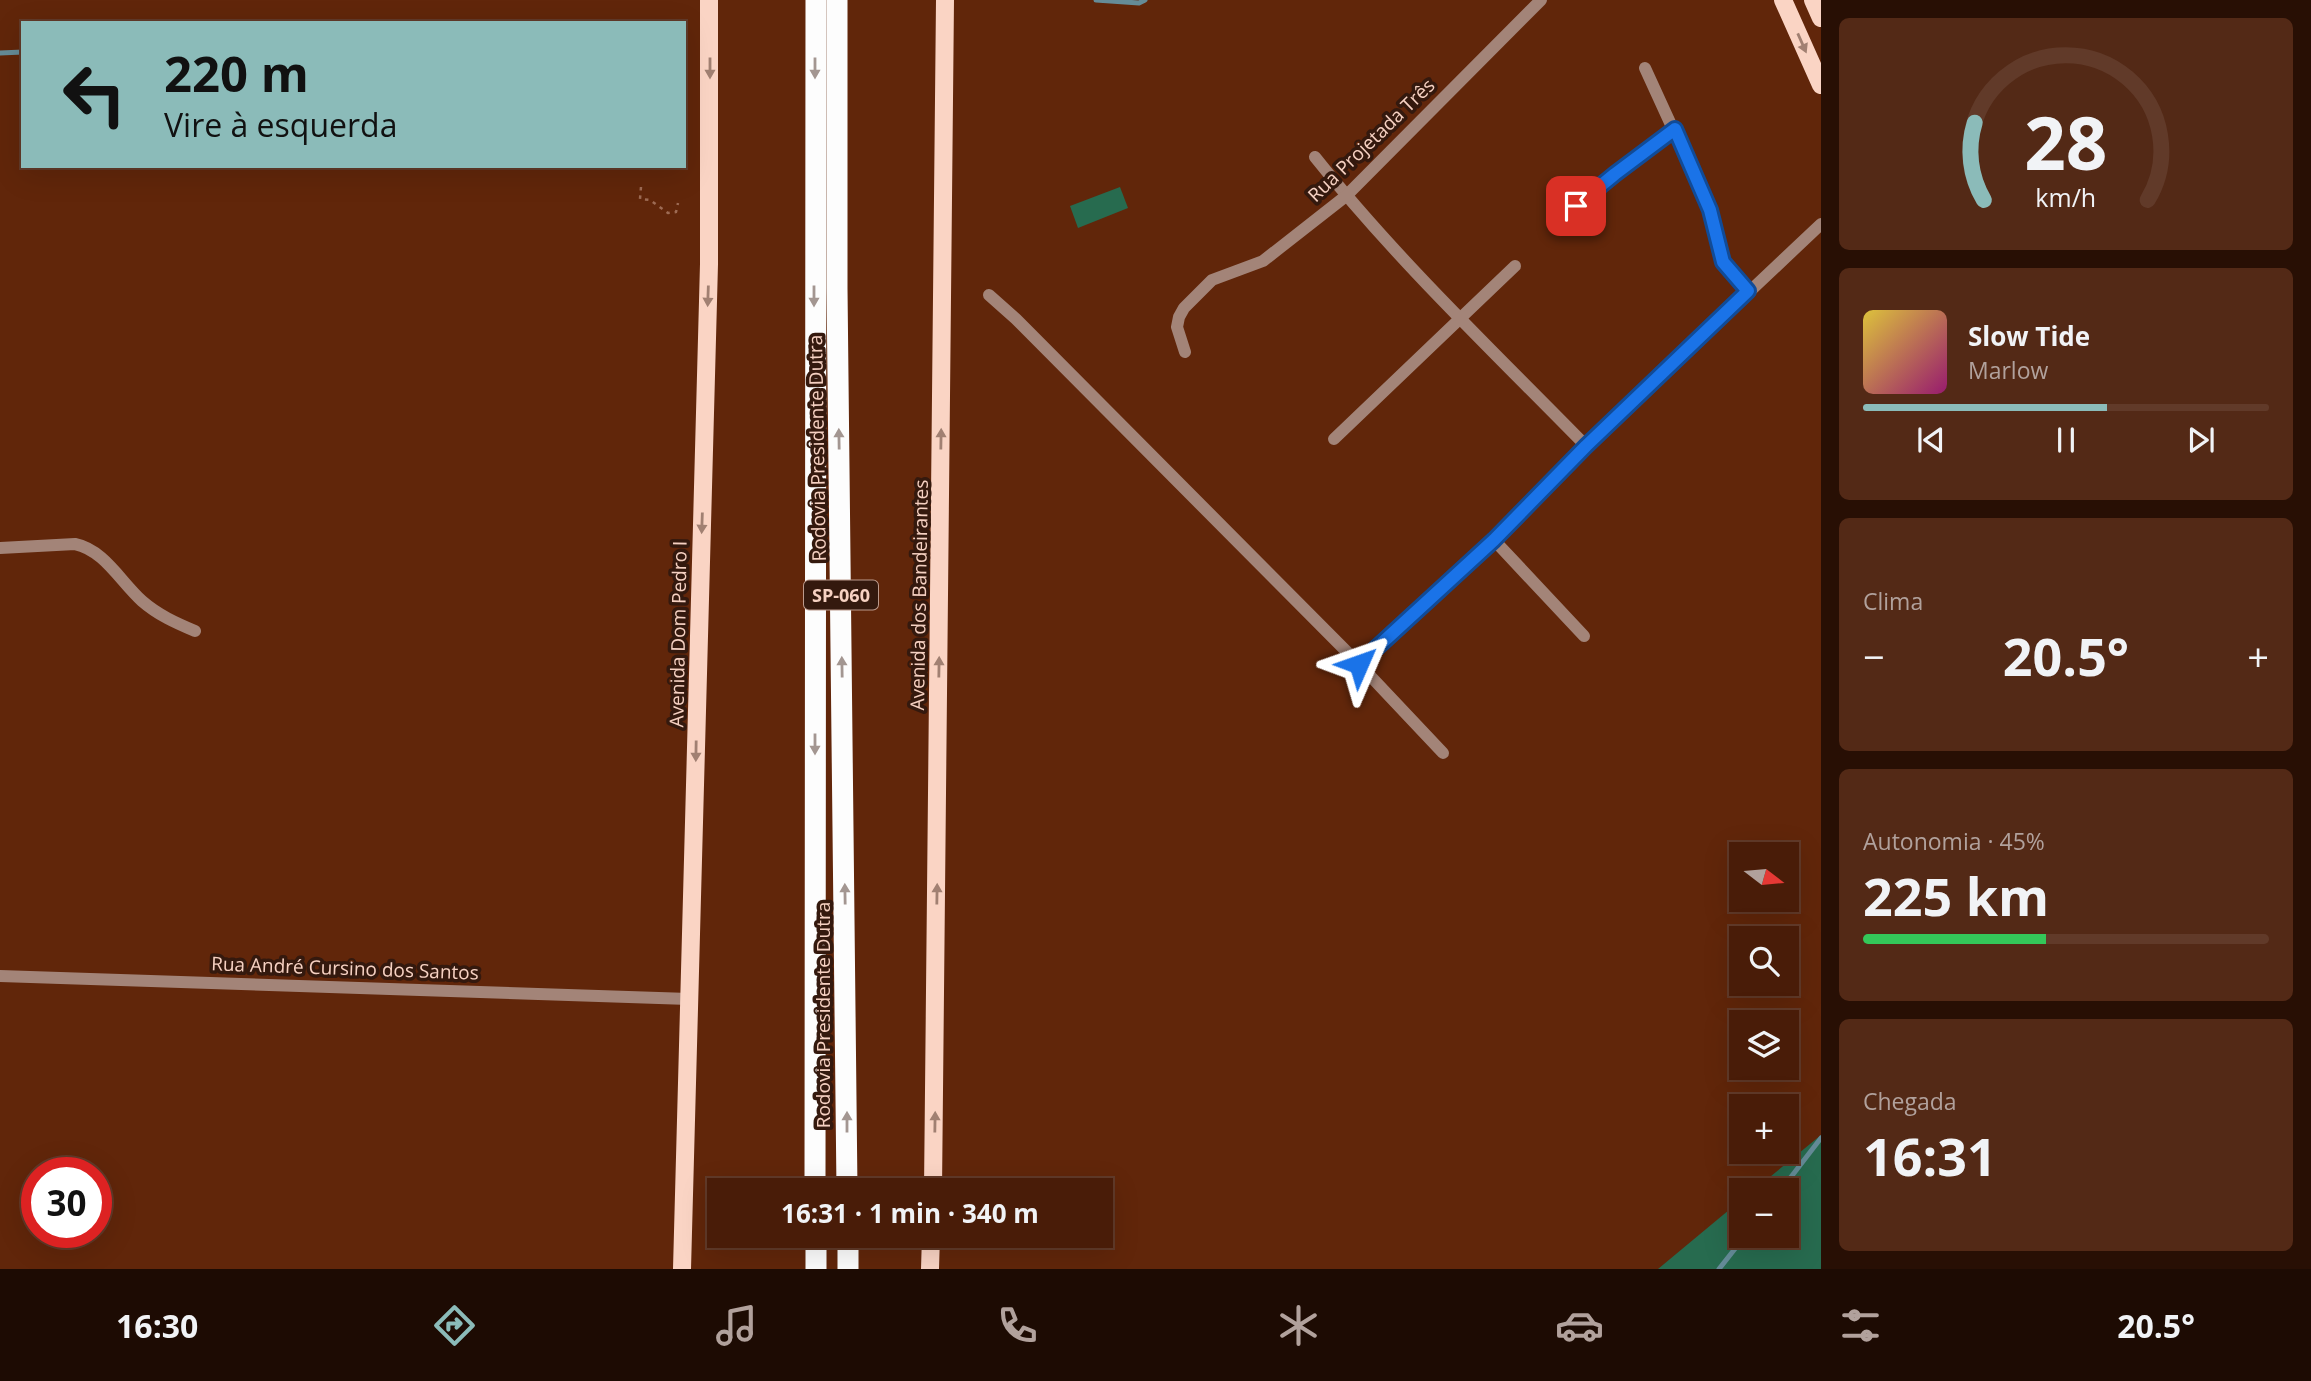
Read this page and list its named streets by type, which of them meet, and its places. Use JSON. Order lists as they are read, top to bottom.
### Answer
{
  "streets": {
    "highway": ["Rodovia Presidente Dutra", "SP-060"],
    "main road": ["Avenida dos Bandeirantes", "Avenida Dom Pedro I"],
    "street": ["Rua Projetada Três", "Rua André Cursino dos Santos"]
  },
  "crossings": [
    ["Avenida Dom Pedro I", "Rua André Cursino dos Santos"]
  ],
  "one_way": ["Avenida dos Bandeirantes", "Avenida Dom Pedro I"],
  "north": "right",
  "page": {
    "turn": ["220 m", "Vire à esquerda"],
    "song": ["Slow Tide", "Marlow"],
    "tile": [
      "Clima",
      ["Autonomia · 45%", "225 km"],
      ["Chegada", "16:31"]
    ],
    "heat": ["−", "20.5°", "+"],
    "map_buttons": ["+", "−"],
    "limit": "30",
    "trip": "16:31 · 1 min · 340 m",
    "tabs": ["16:30", "20.5°"],
    "gauge": ["28", "km/h"]
  }
}
